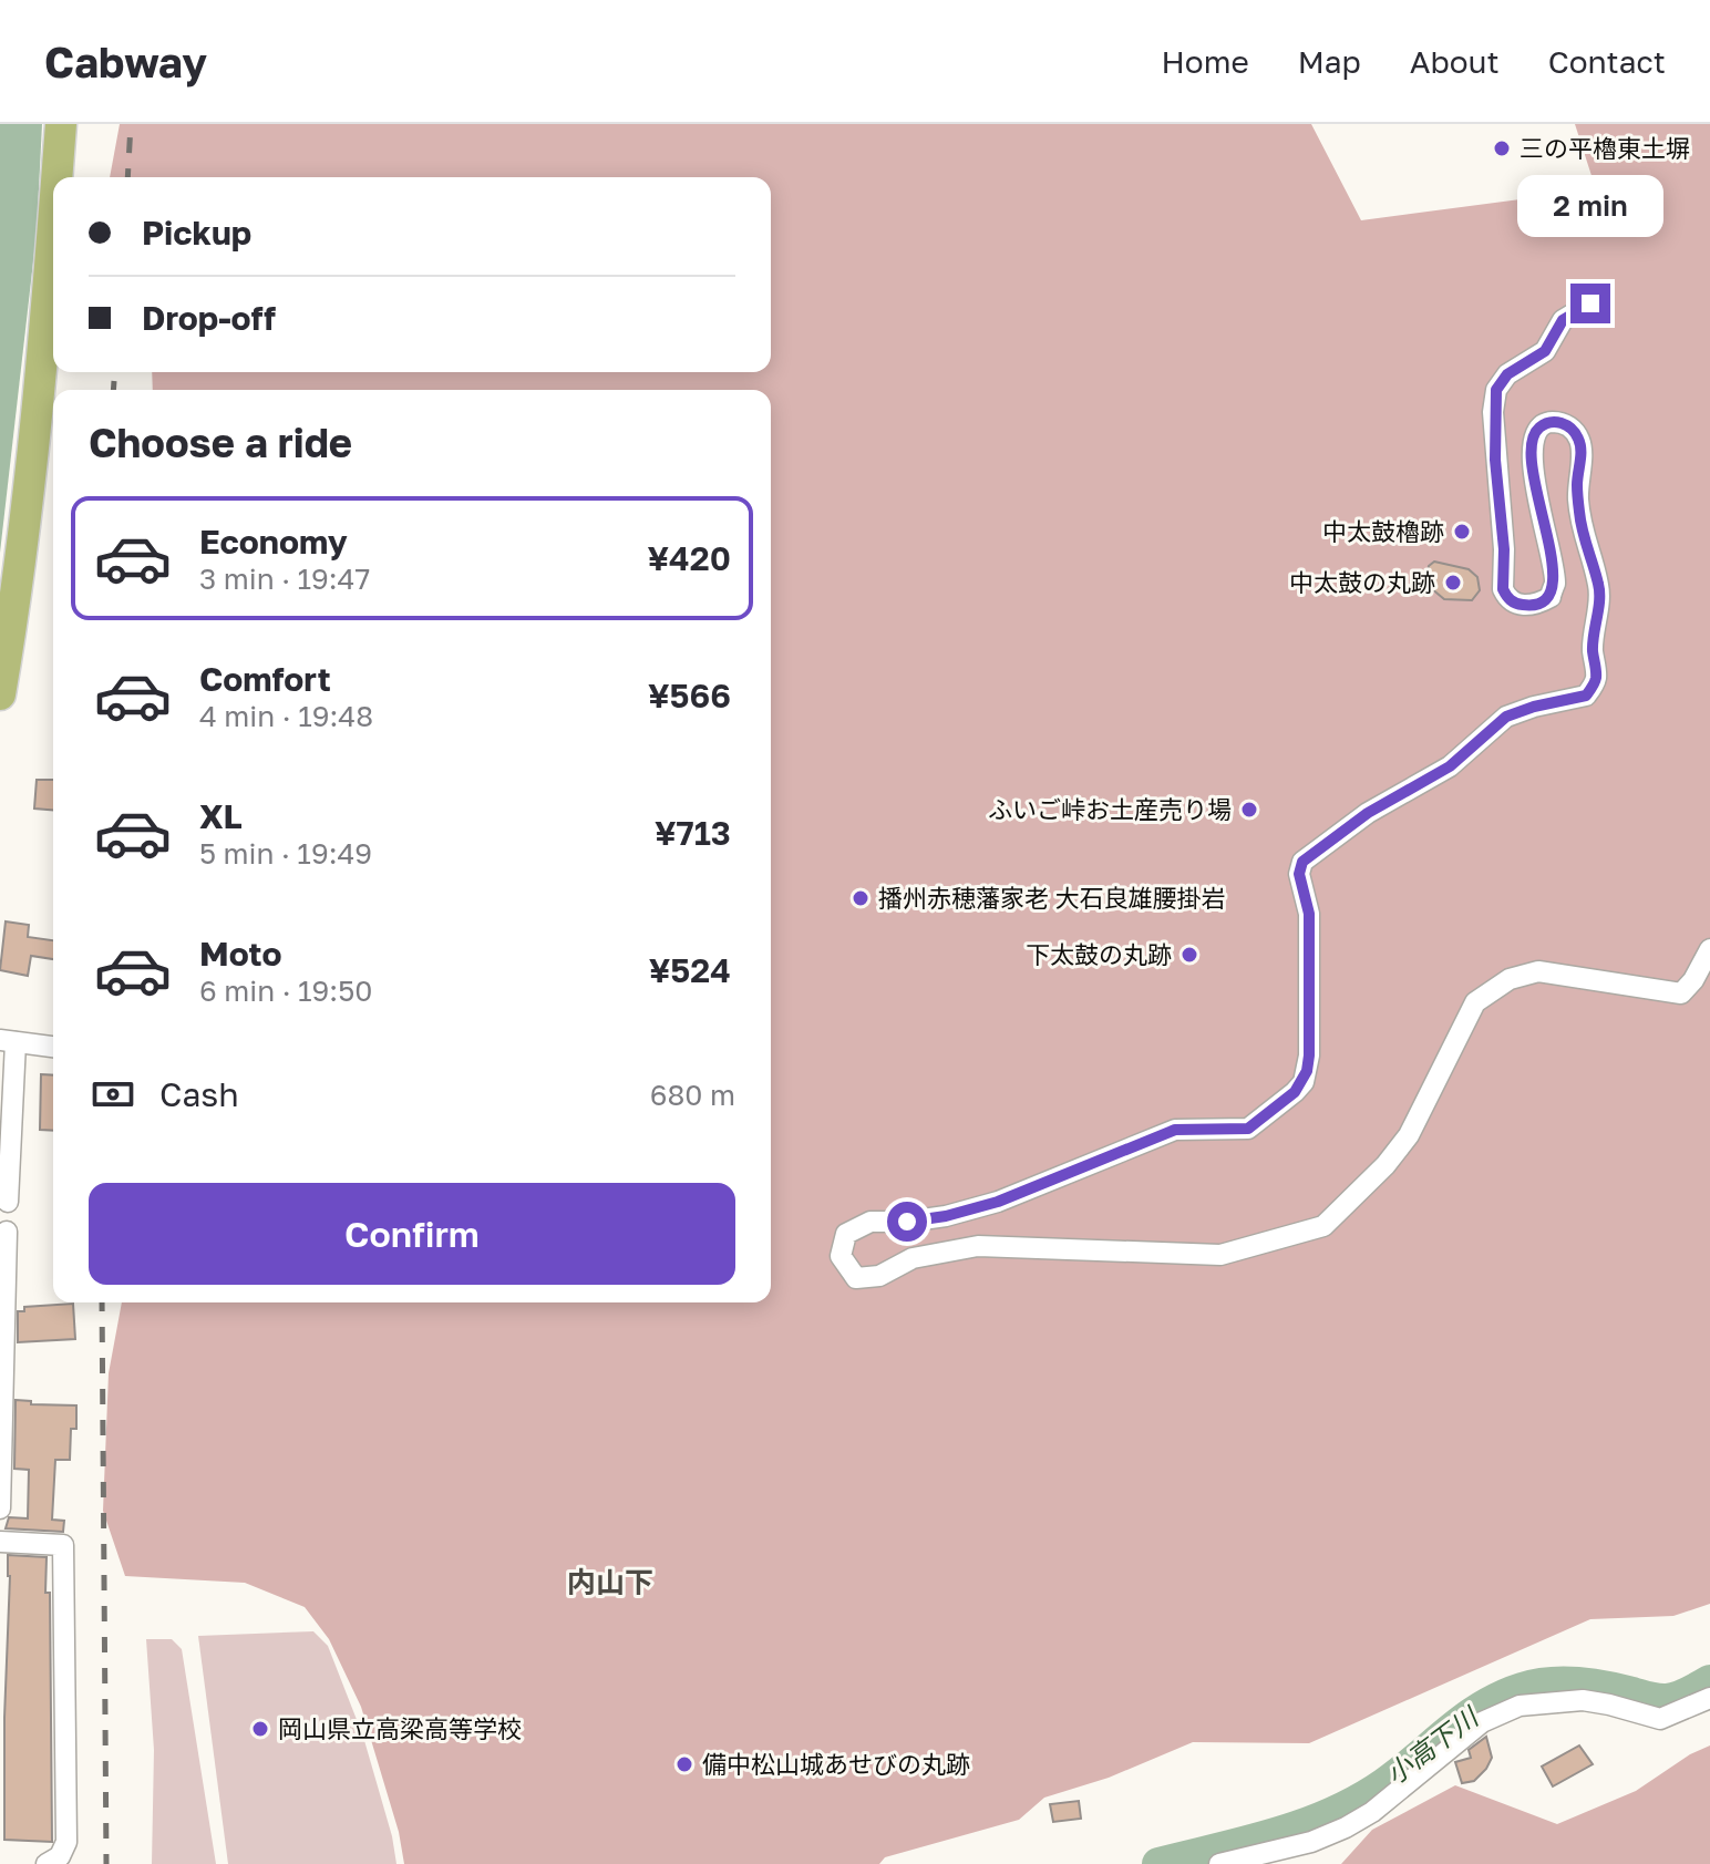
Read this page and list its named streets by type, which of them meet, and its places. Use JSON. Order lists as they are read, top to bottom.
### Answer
{
  "districts": ["内山下"],
  "water": ["小高下川"],
  "places": [
    "三の平櫓東土塀",
    "中太鼓櫓跡",
    "中太鼓の丸跡",
    "ふいご峠お土産売り場",
    "播州赤穂藩家老 大石良雄腰掛岩",
    "下太鼓の丸跡",
    "岡山県立高梁高等学校",
    "備中松山城あせびの丸跡"
  ],
  "page": {
    "header": "Cabway",
    "nav": [
      "Home",
      "Map",
      "About",
      "Contact"
    ],
    "bubble": "2 min",
    "banner": ["Pickup", "Drop-off"],
    "heading": "Choose a ride",
    "list": [
      {
        "name": "Economy",
        "note": "3 min · 19:47",
        "value": "¥420"
      },
      {
        "name": "Comfort",
        "note": "4 min · 19:48",
        "value": "¥566"
      },
      {
        "name": "XL",
        "note": "5 min · 19:49",
        "value": "¥713"
      },
      {
        "name": "Moto",
        "note": "6 min · 19:50",
        "value": "¥524"
      }
    ],
    "pay": ["Cash", "680 m"],
    "buttons": "Confirm"
  }
}
